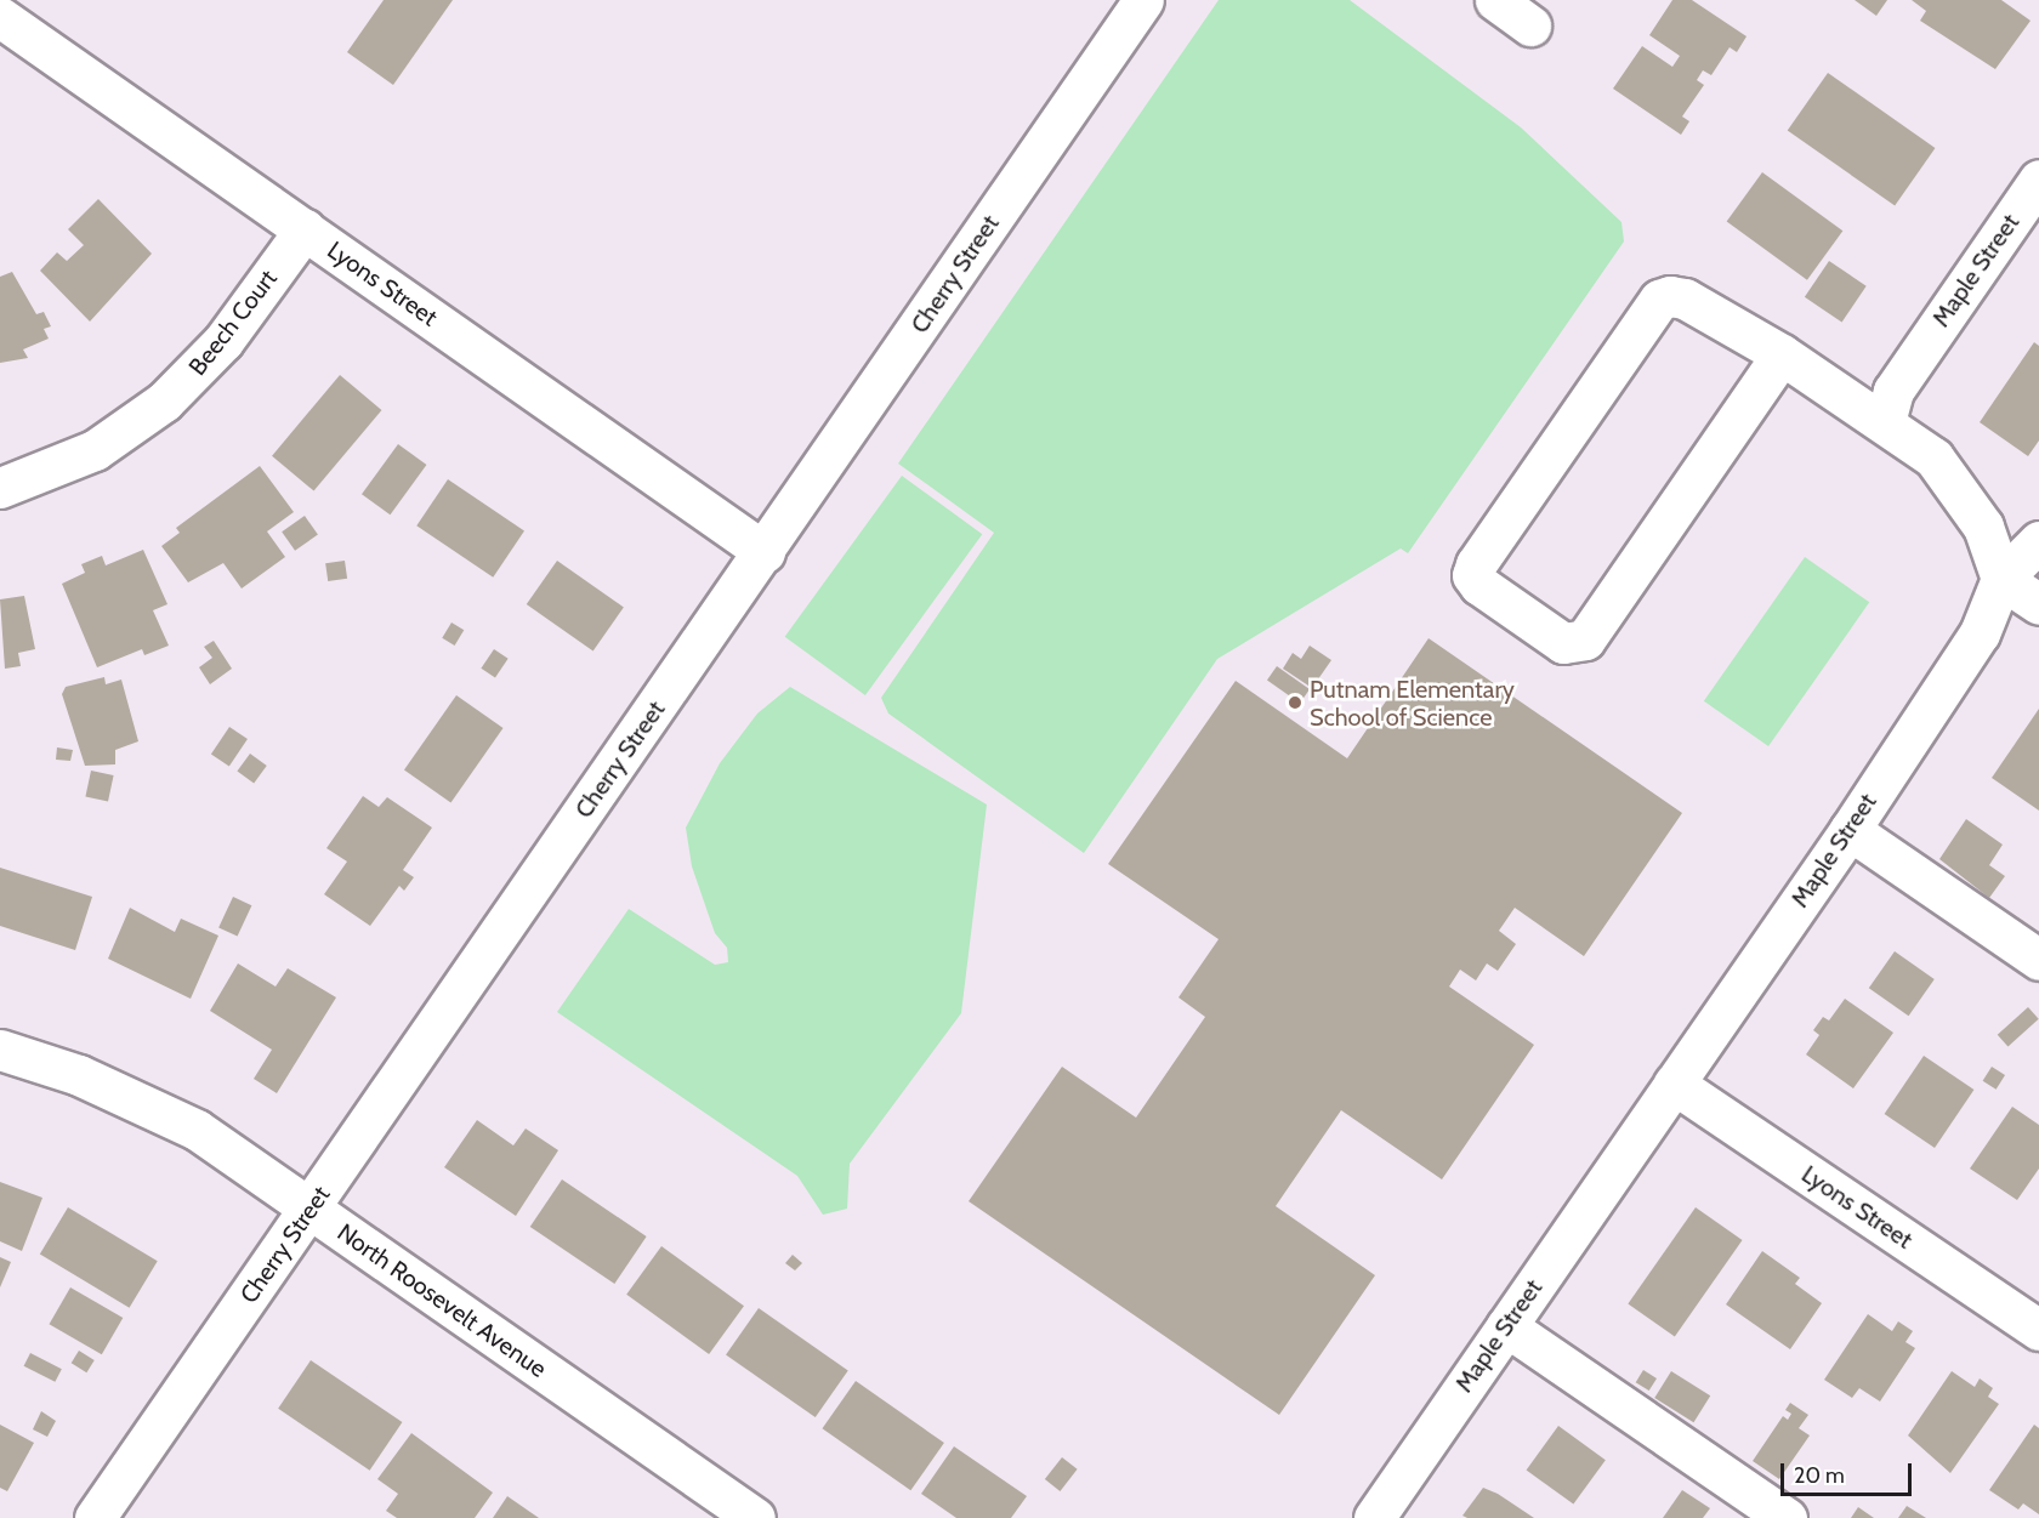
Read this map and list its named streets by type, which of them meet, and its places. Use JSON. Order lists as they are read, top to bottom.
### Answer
{
  "streets": {
    "street": [
      "Maple Street",
      "Cherry Street",
      "Lyons Street",
      "Beech Court",
      "North Roosevelt Avenue"
    ]
  },
  "crossings": [
    ["Maple Street", "Lyons Street"],
    ["Cherry Street", "Lyons Street"],
    ["Cherry Street", "North Roosevelt Avenue"],
    ["Lyons Street", "Beech Court"]
  ],
  "places": ["Putnam Elementary School of Science"],
  "scale_bar": "20 m"
}
